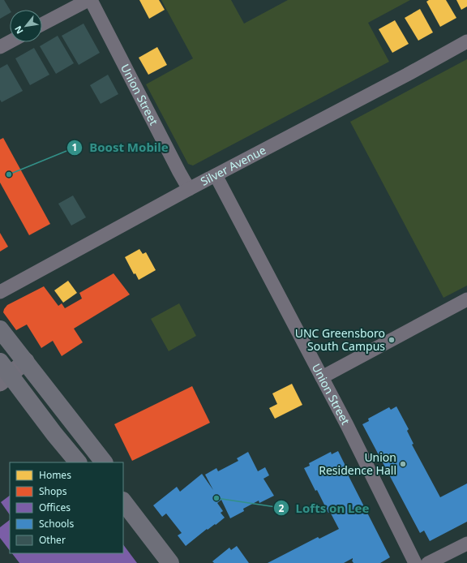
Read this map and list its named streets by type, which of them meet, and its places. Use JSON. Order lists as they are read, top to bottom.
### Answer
{
  "streets": {
    "street": ["Union Street", "Silver Avenue"]
  },
  "crossings": [
    ["Union Street", "Silver Avenue"]
  ],
  "places": [
    "Boost Mobile",
    "UNC Greensboro South Campus",
    "Union Residence Hall",
    "Lofts on Lee"
  ],
  "legend": [
    "Homes",
    "Shops",
    "Offices",
    "Schools",
    "Other"
  ],
  "north": "bottom left"
}
